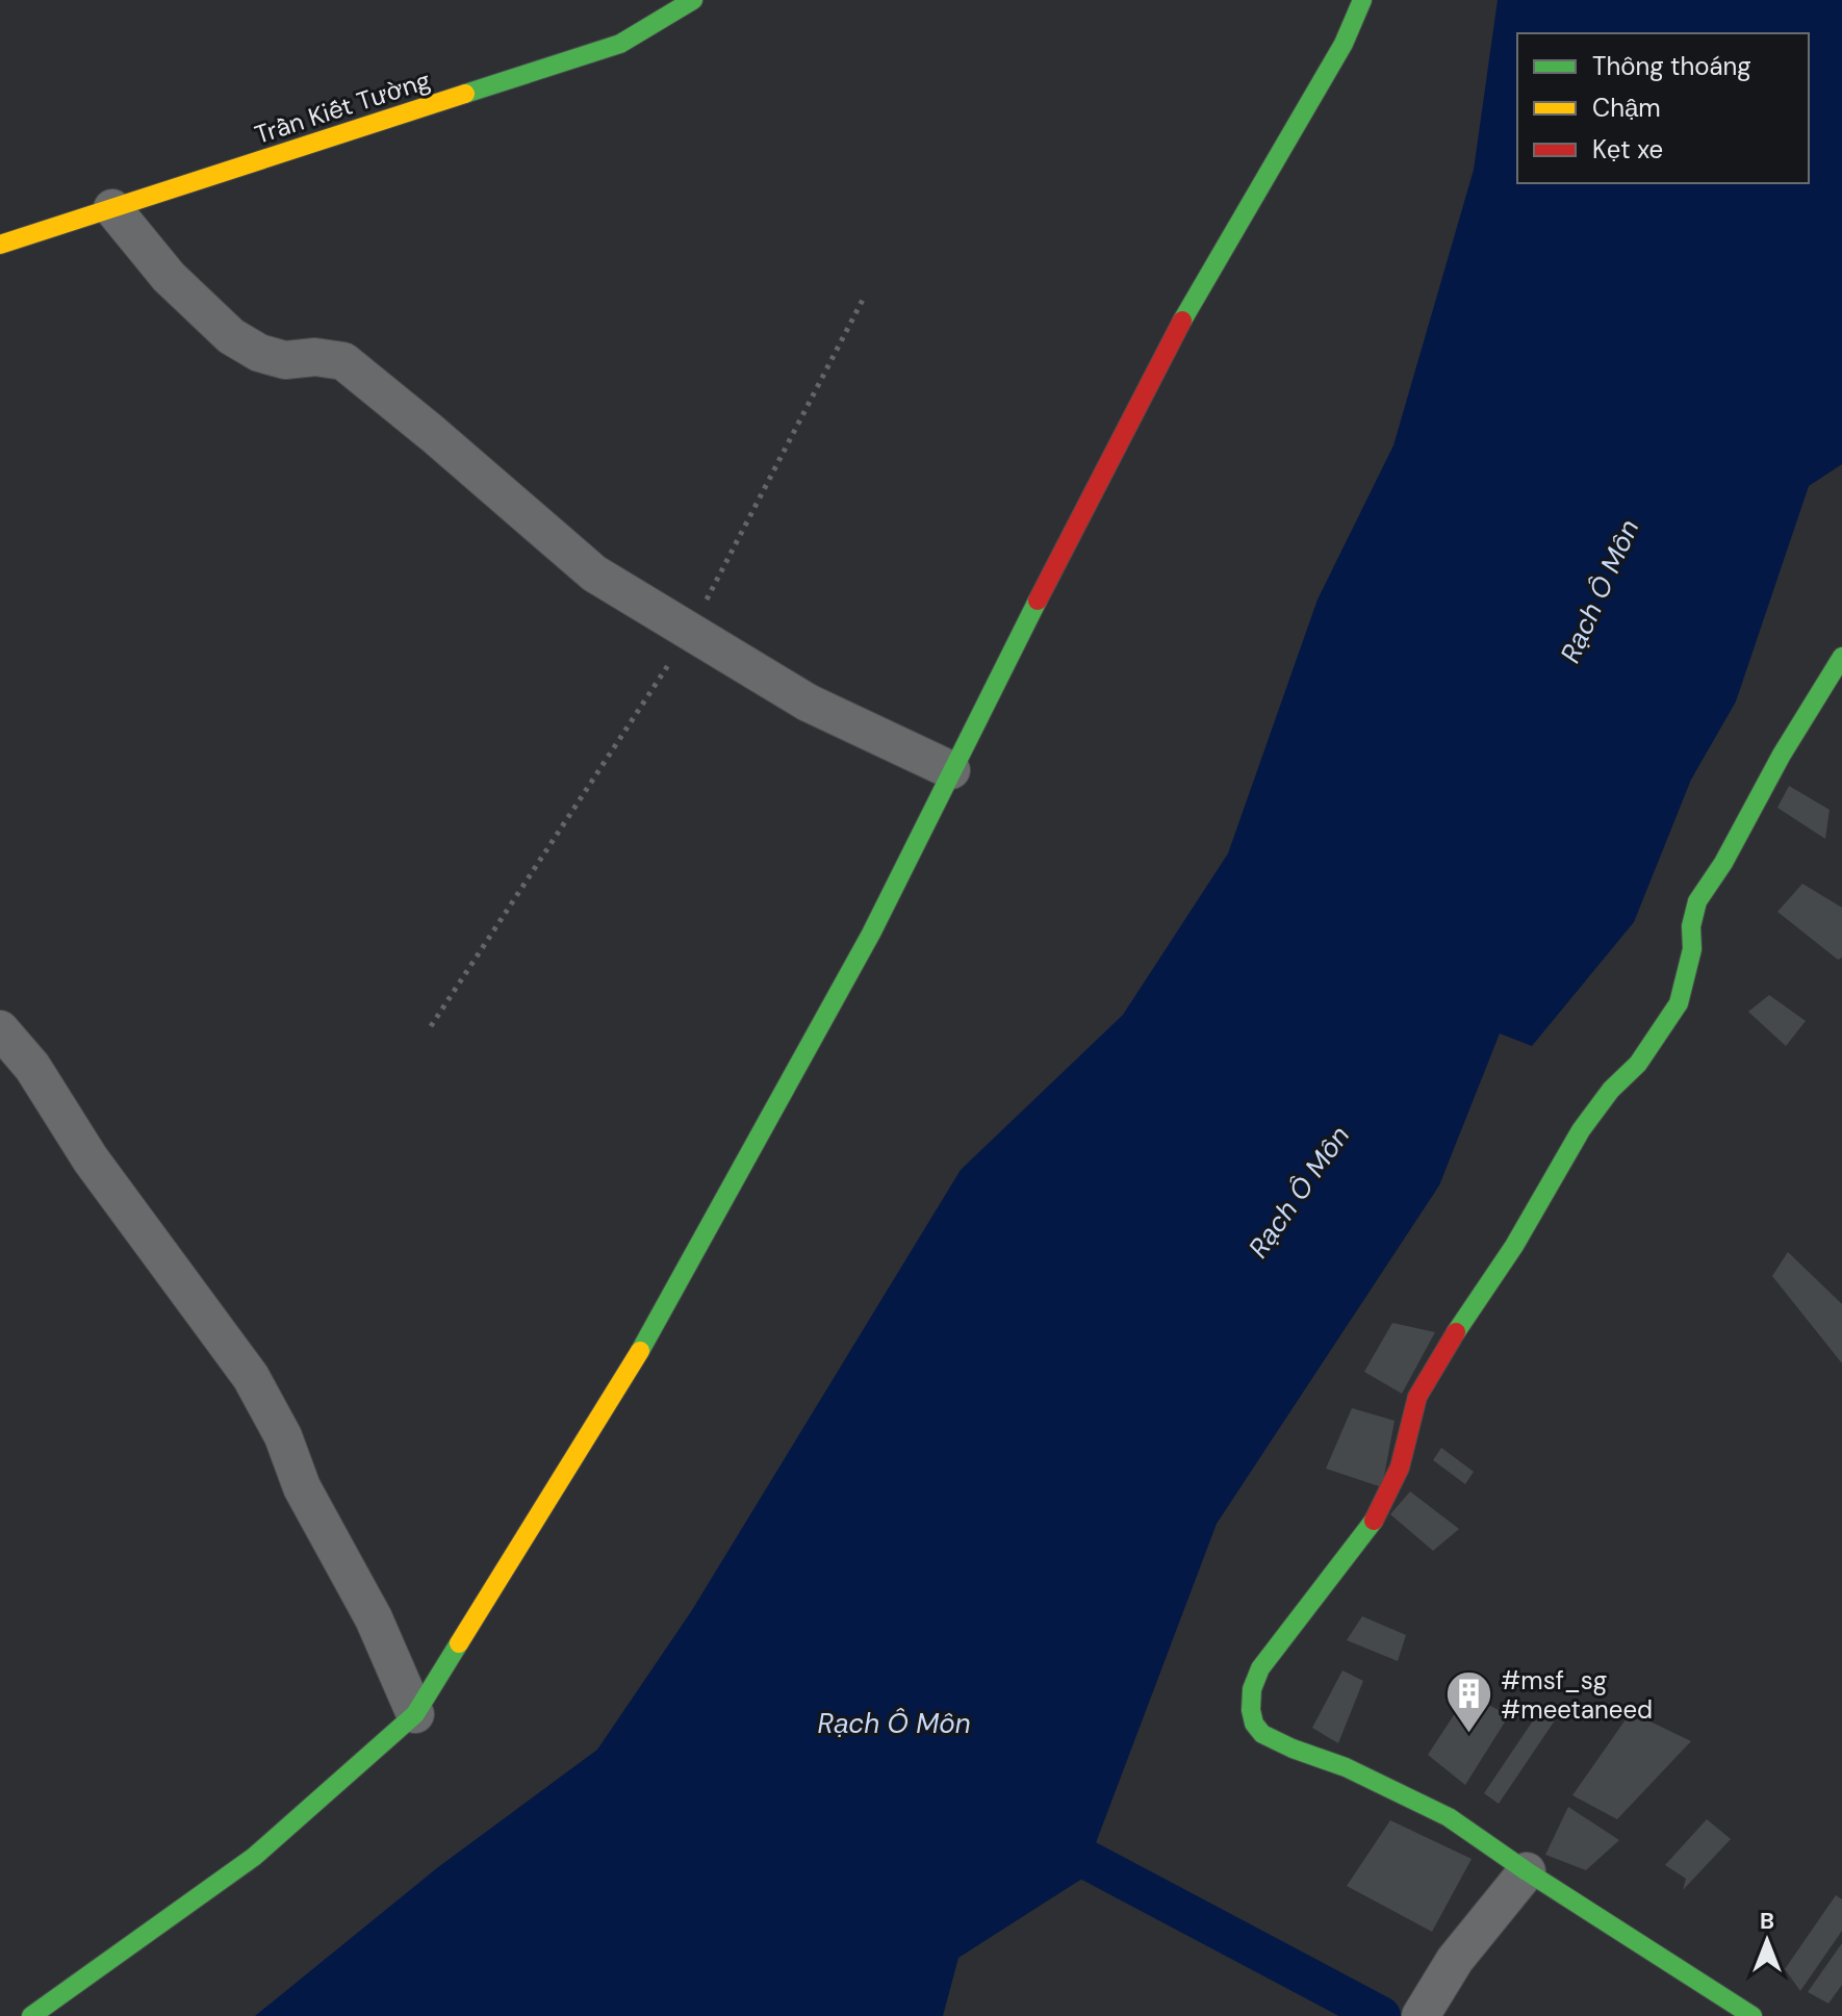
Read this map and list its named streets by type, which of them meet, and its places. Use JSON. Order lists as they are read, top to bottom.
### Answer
{
  "streets": {
    "street": ["Trần Kiết Tường"]
  },
  "water": ["Rạch Ô Môn"],
  "places": {
    "building": ["#msf_sg #meetaneed"]
  },
  "legend": ["Thông thoáng", "Chậm", "Kẹt xe"],
  "north": "top"
}
